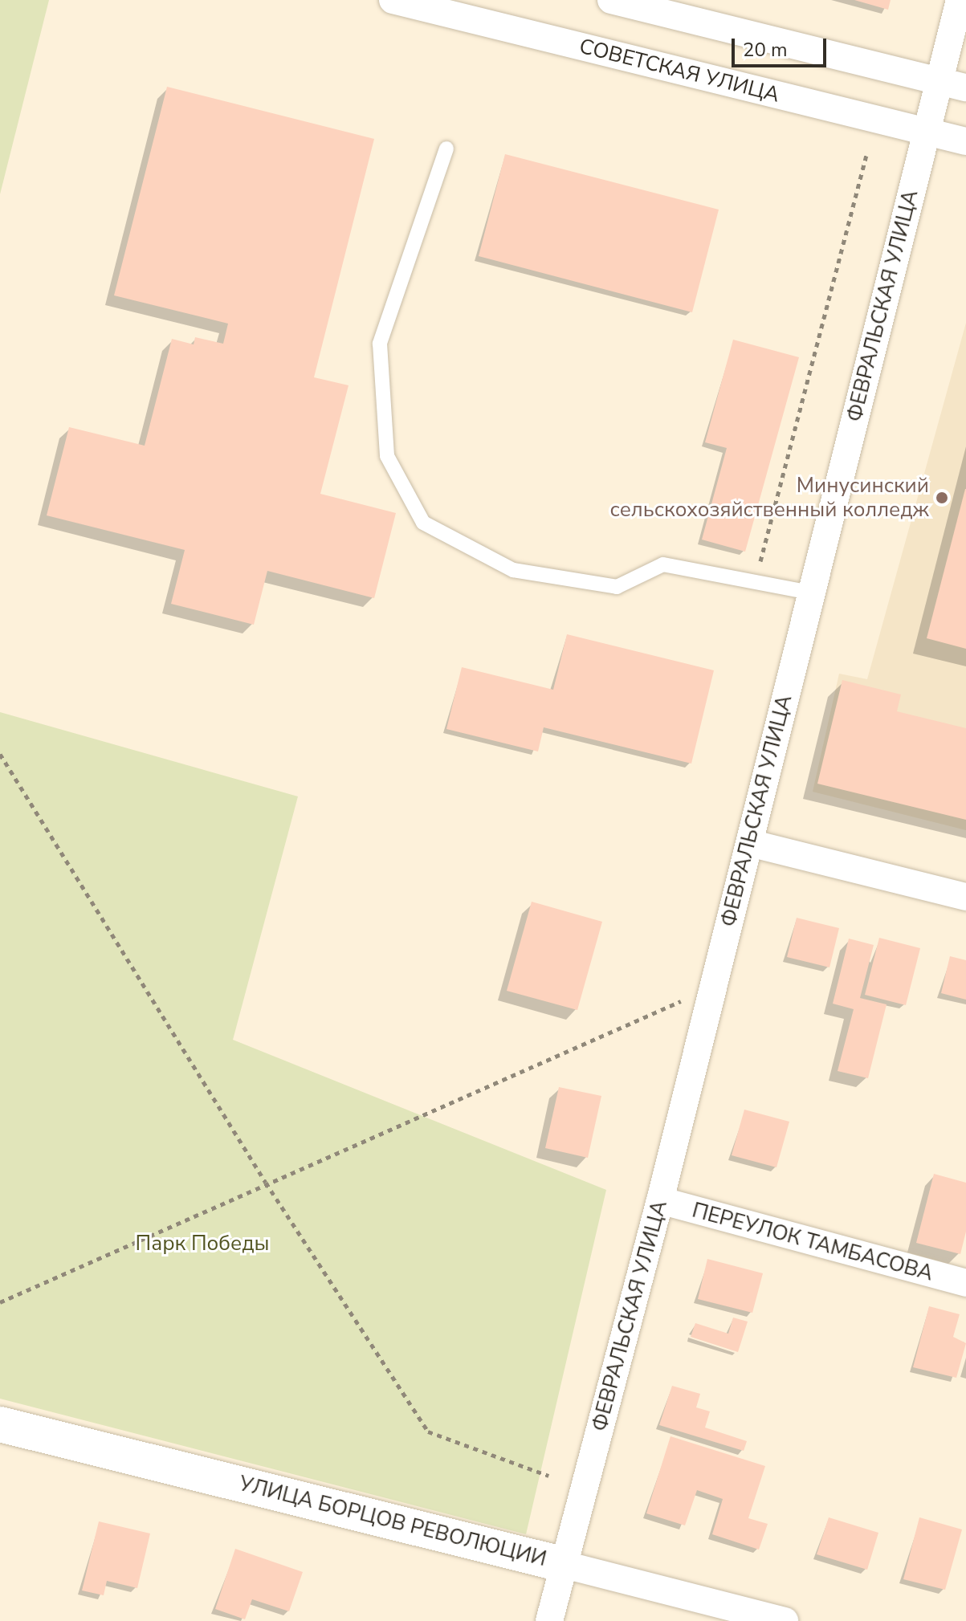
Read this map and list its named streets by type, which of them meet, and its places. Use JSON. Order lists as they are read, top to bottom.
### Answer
{
  "streets": {
    "street": [
      "СОВЕТСКАЯ УЛИЦА",
      "ФЕВРАЛЬСКАЯ УЛИЦА",
      "ПЕРЕУЛОК ТАМБАСОВА",
      "УЛИЦА БОРЦОВ РЕВОЛЮЦИИ"
    ]
  },
  "crossings": [
    ["СОВЕТСКАЯ УЛИЦА", "ФЕВРАЛЬСКАЯ УЛИЦА"],
    ["ФЕВРАЛЬСКАЯ УЛИЦА", "ПЕРЕУЛОК ТАМБАСОВА"],
    ["ФЕВРАЛЬСКАЯ УЛИЦА", "УЛИЦА БОРЦОВ РЕВОЛЮЦИИ"]
  ],
  "parks": ["Парк Победы"],
  "places": ["Минусинский сельскохозяйственный колледж"],
  "scale_bar": "20 m"
}
